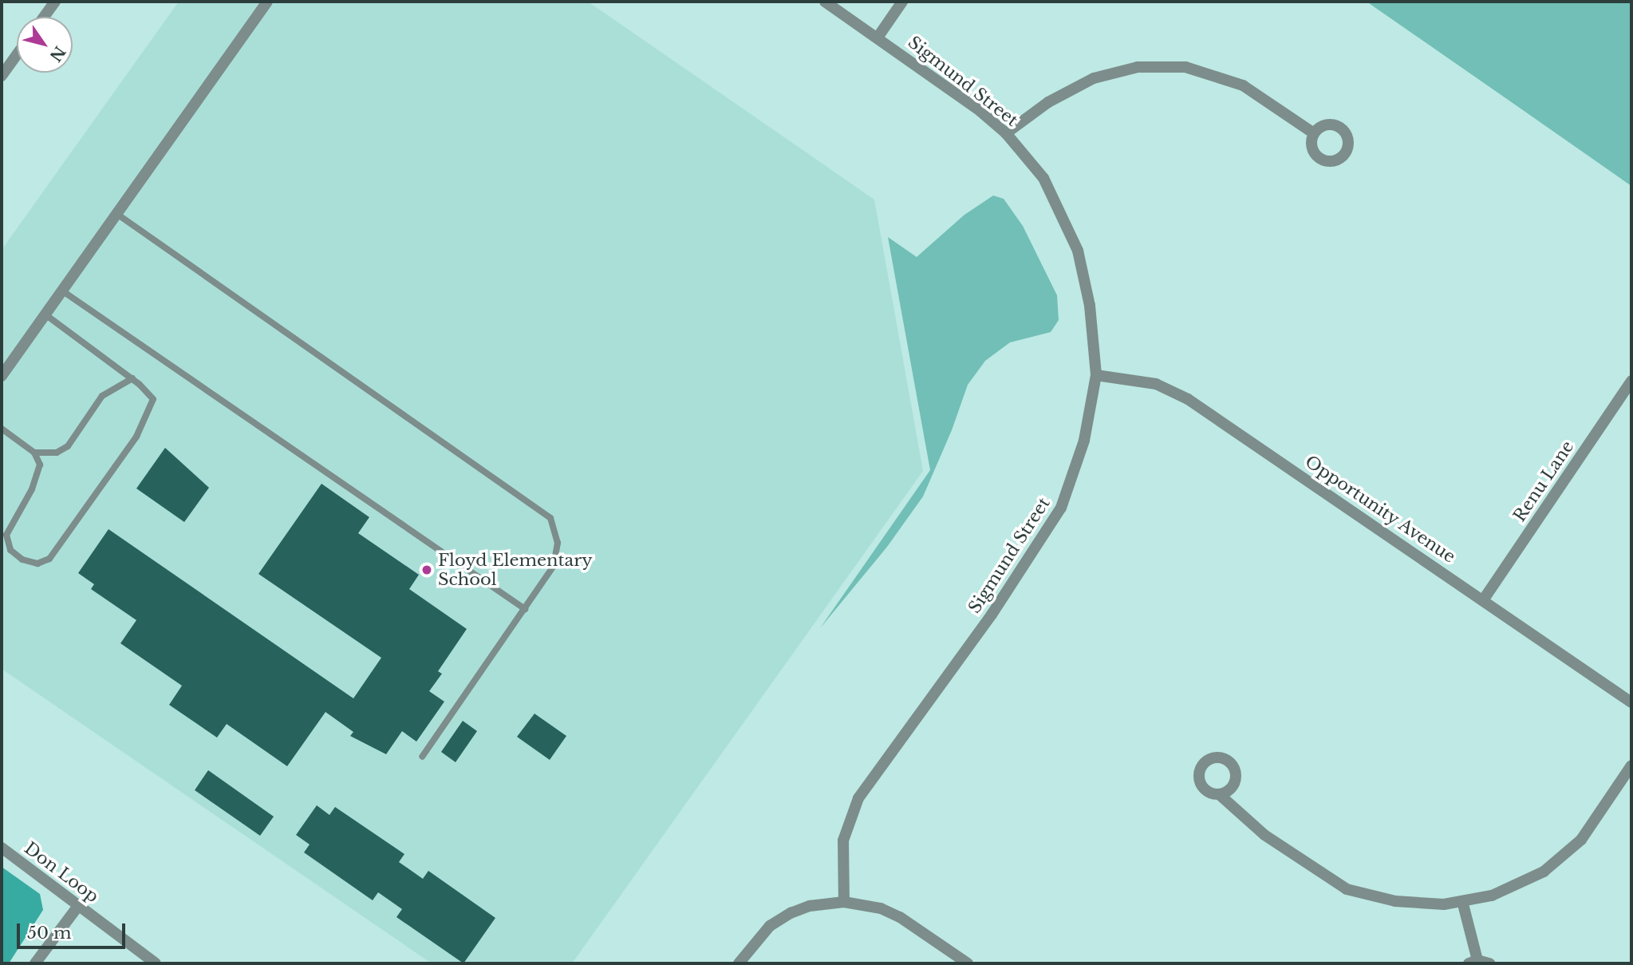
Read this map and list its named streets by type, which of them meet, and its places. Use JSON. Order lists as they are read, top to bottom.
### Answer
{
  "streets": {
    "street": [
      "Sigmund Street",
      "Renu Lane",
      "Opportunity Avenue",
      "Don Loop"
    ]
  },
  "crossings": [
    ["Sigmund Street", "Opportunity Avenue"],
    ["Renu Lane", "Opportunity Avenue"]
  ],
  "places": ["Floyd Elementary School"],
  "scale_bar": "50 m",
  "north": "bottom right"
}
